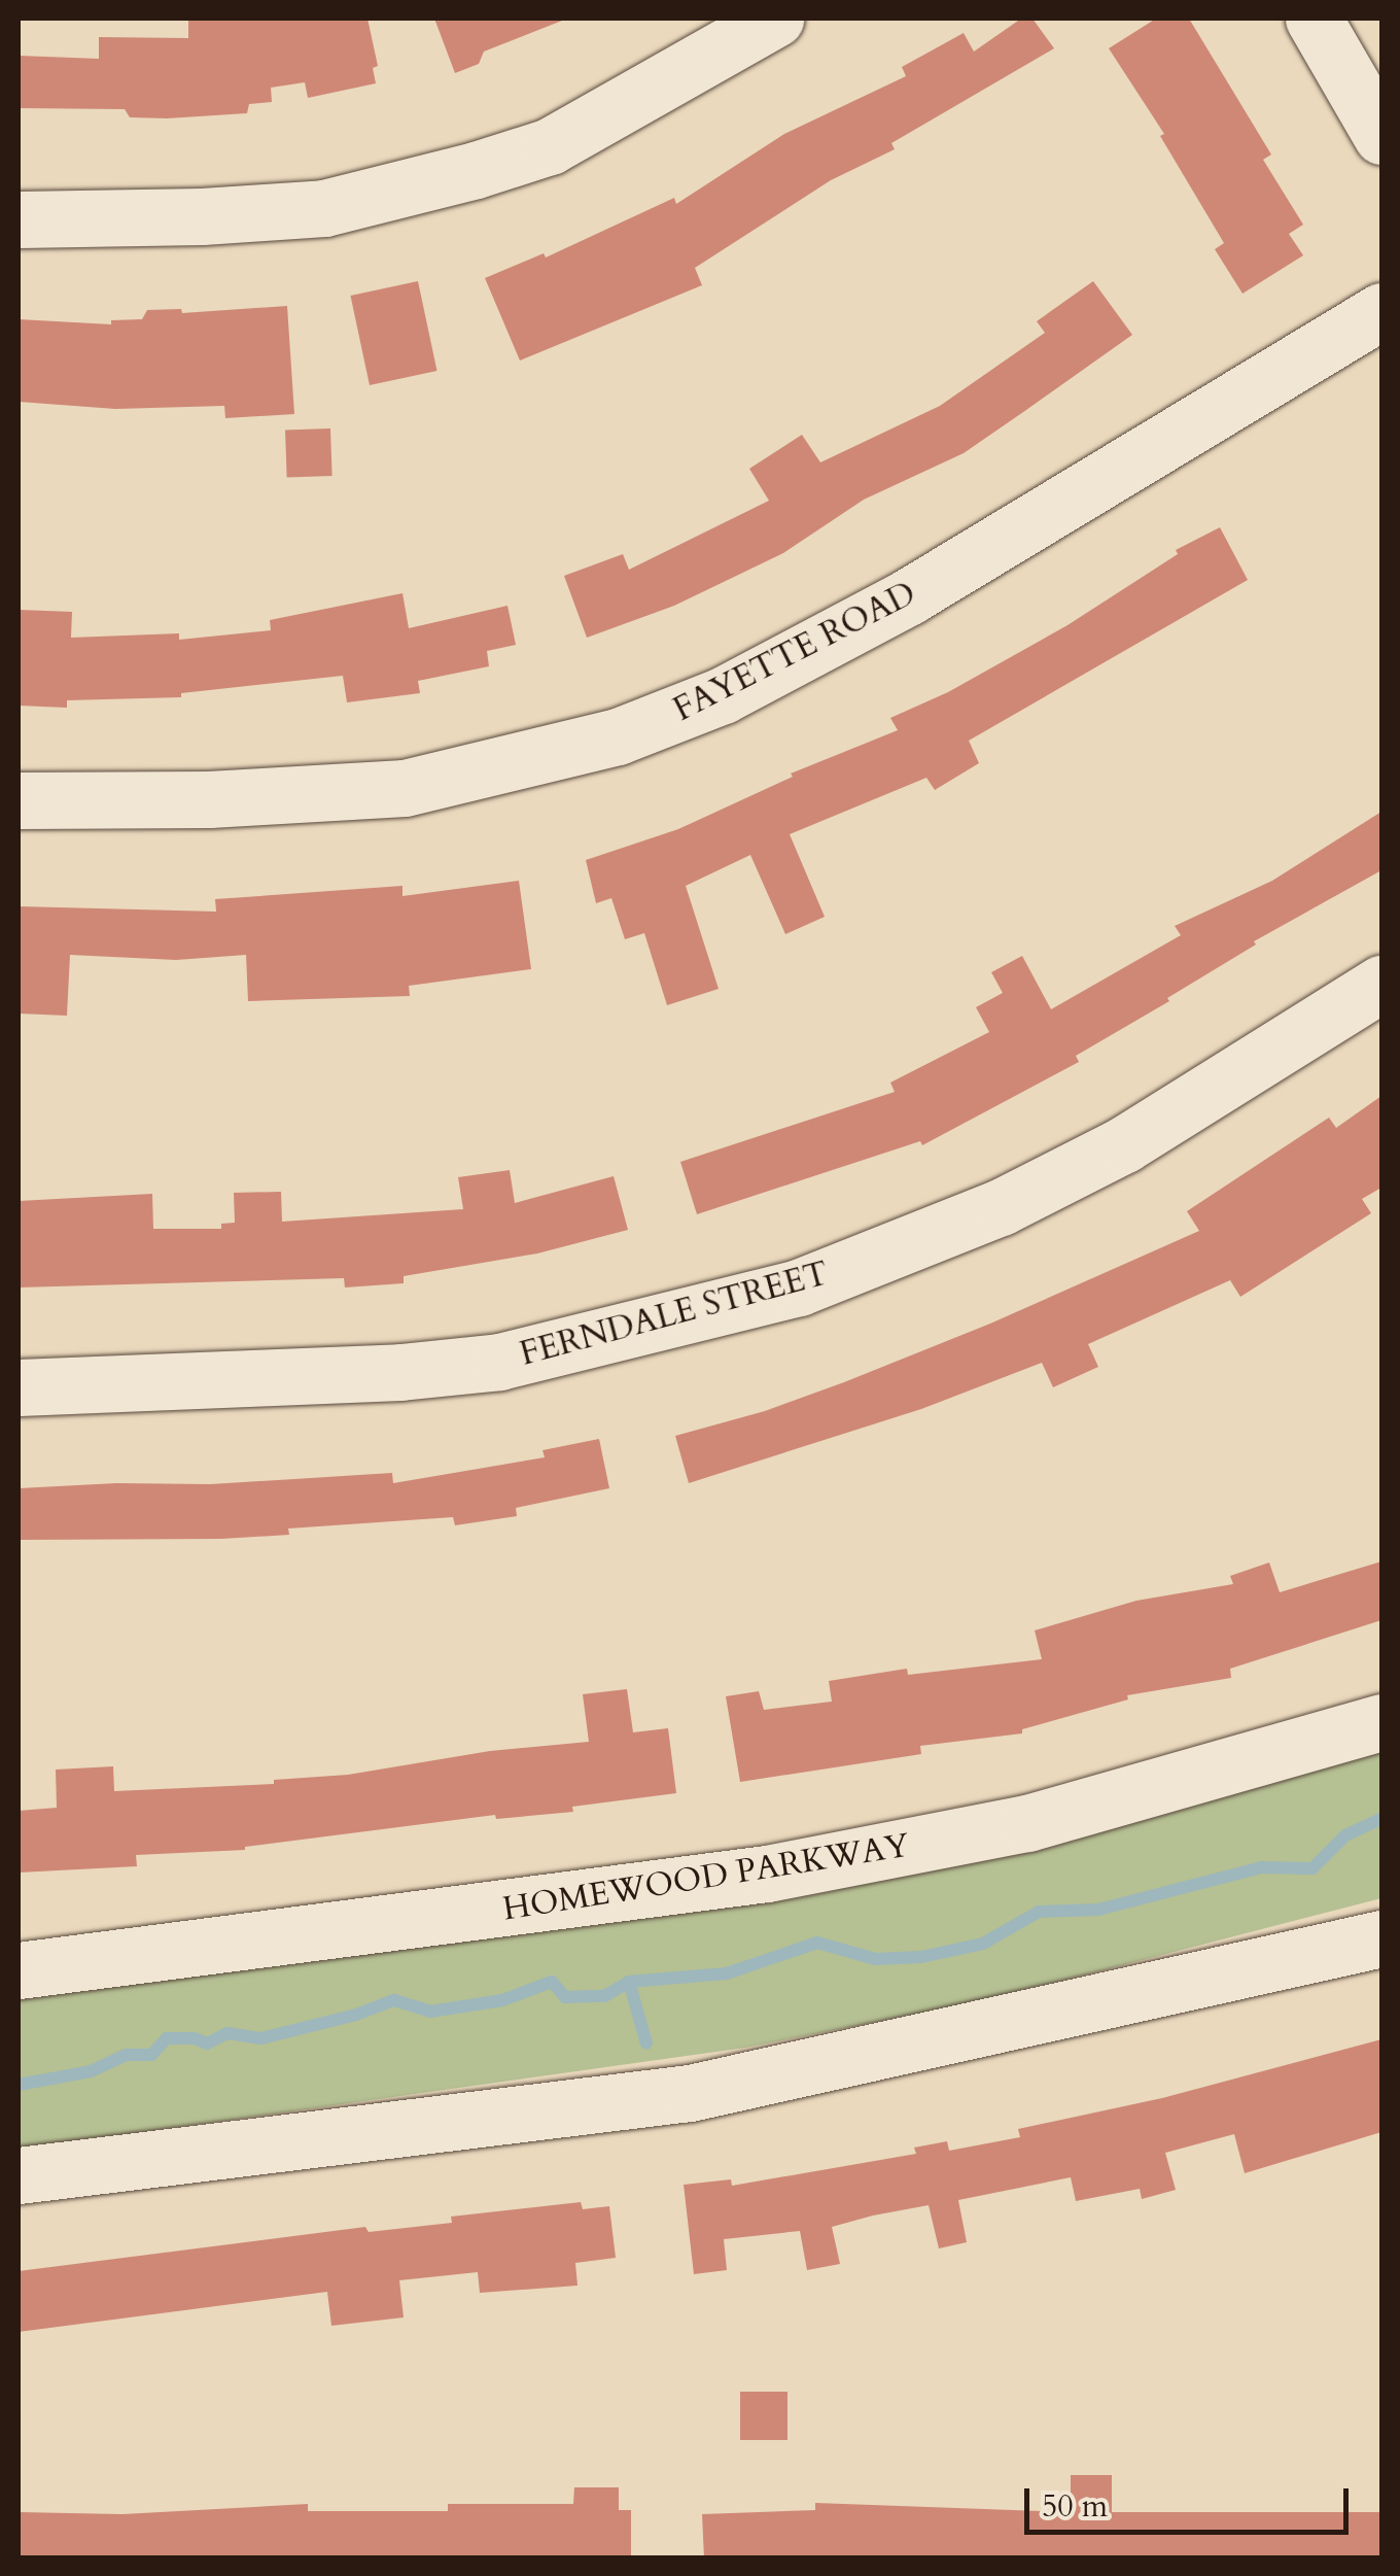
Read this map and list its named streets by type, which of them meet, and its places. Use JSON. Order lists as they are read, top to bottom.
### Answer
{
  "streets": {
    "street": ["FAYETTE ROAD", "FERNDALE STREET", "HOMEWOOD PARKWAY"]
  },
  "scale_bar": "50 m"
}
